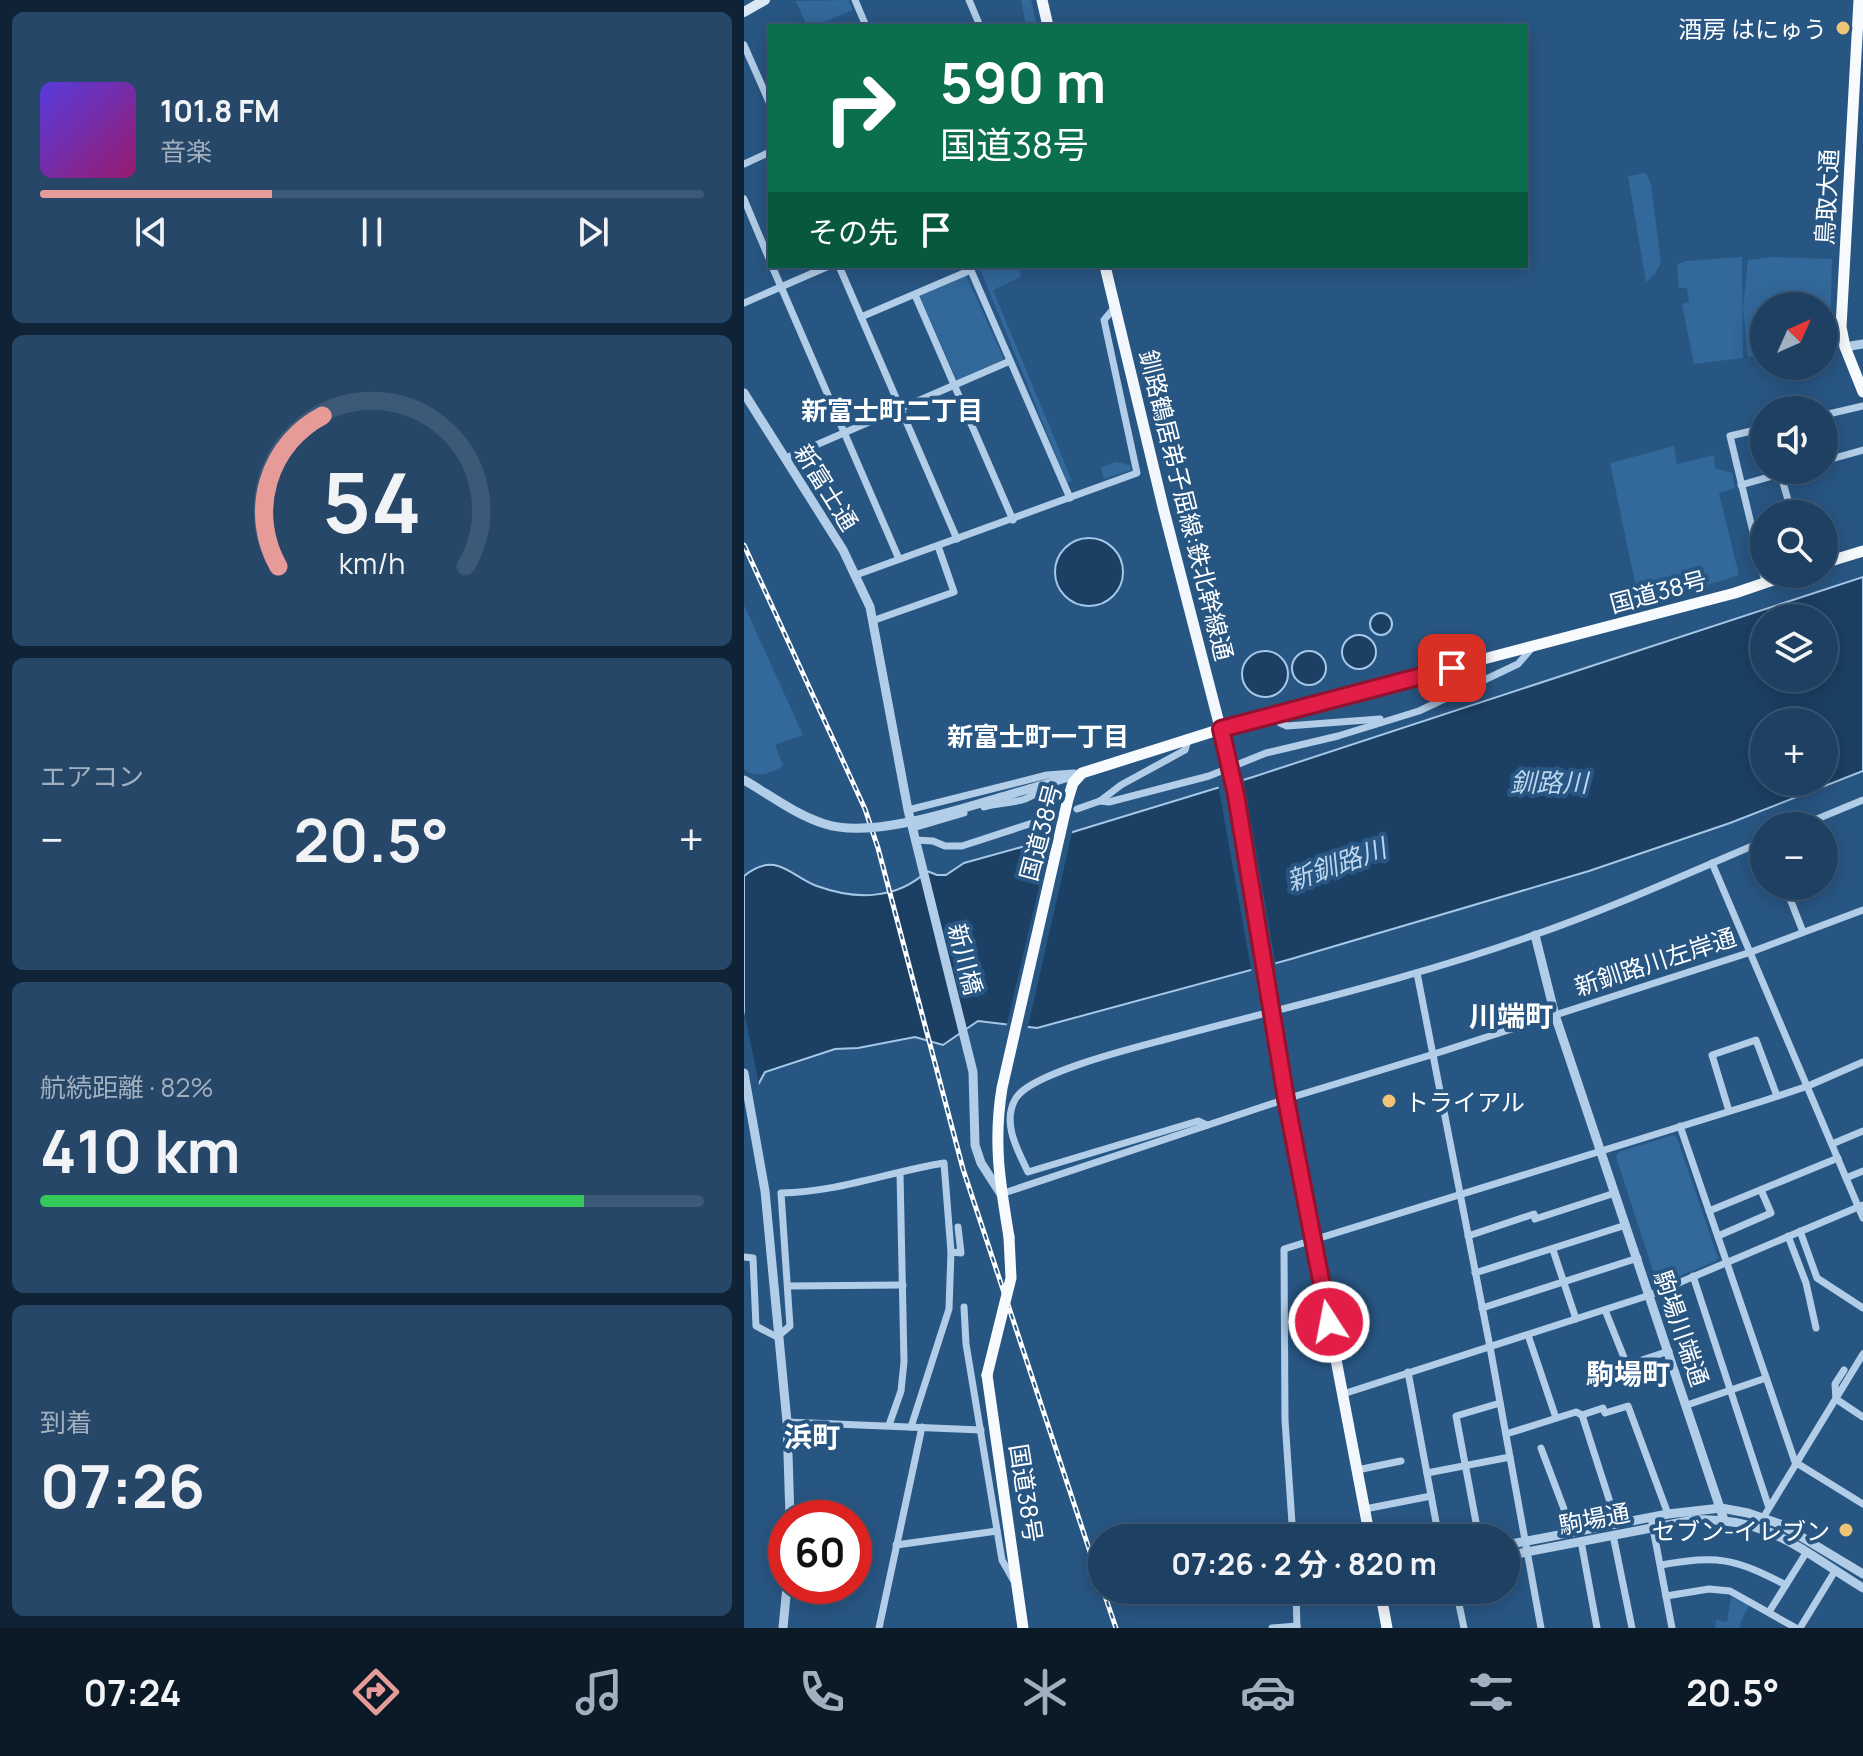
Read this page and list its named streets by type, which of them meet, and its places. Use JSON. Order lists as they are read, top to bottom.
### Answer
{
  "streets": {
    "highway": ["鳥取大通", "国道38号"],
    "main road": ["釧路鶴居弟子屈線:鉄北幹線通"],
    "street": [
      "新富士通",
      "新川橋",
      "新釧路川左岸通",
      "駒場川端通",
      "駒場通"
    ]
  },
  "crossings": [
    ["新富士通", "新川橋"],
    ["釧路鶴居弟子屈線:鉄北幹線通", "国道38号"],
    ["釧路鶴居弟子屈線:鉄北幹線通", "新釧路川左岸通"],
    ["国道38号", "新川橋"],
    ["国道38号", "新釧路川左岸通"],
    ["新川橋", "新釧路川左岸通"],
    ["新釧路川左岸通", "駒場川端通"],
    ["駒場川端通", "駒場通"]
  ],
  "districts": [
    "新富士町二丁目",
    "新富士町一丁目",
    "川端町",
    "駒場町",
    "浜町"
  ],
  "water": ["釧路川", "新釧路川"],
  "places": ["酒房 はにゅう", "トライアル", "セブン-イレブン"],
  "north": "top right",
  "page": {
    "turn": ["590 m", "国道38号"],
    "song": ["101.8 FM", "音楽"],
    "then": "その先",
    "map_buttons": ["+", "−"],
    "tile": [
      "エアコン",
      ["航続距離 · 82%", "410 km"],
      ["到着", "07:26"]
    ],
    "heat": ["−", "20.5°", "+"],
    "limit": "60",
    "trip": "07:26 · 2 分 · 820 m",
    "tabs": ["07:24", "20.5°"],
    "gauge": ["54", "km/h"]
  }
}
